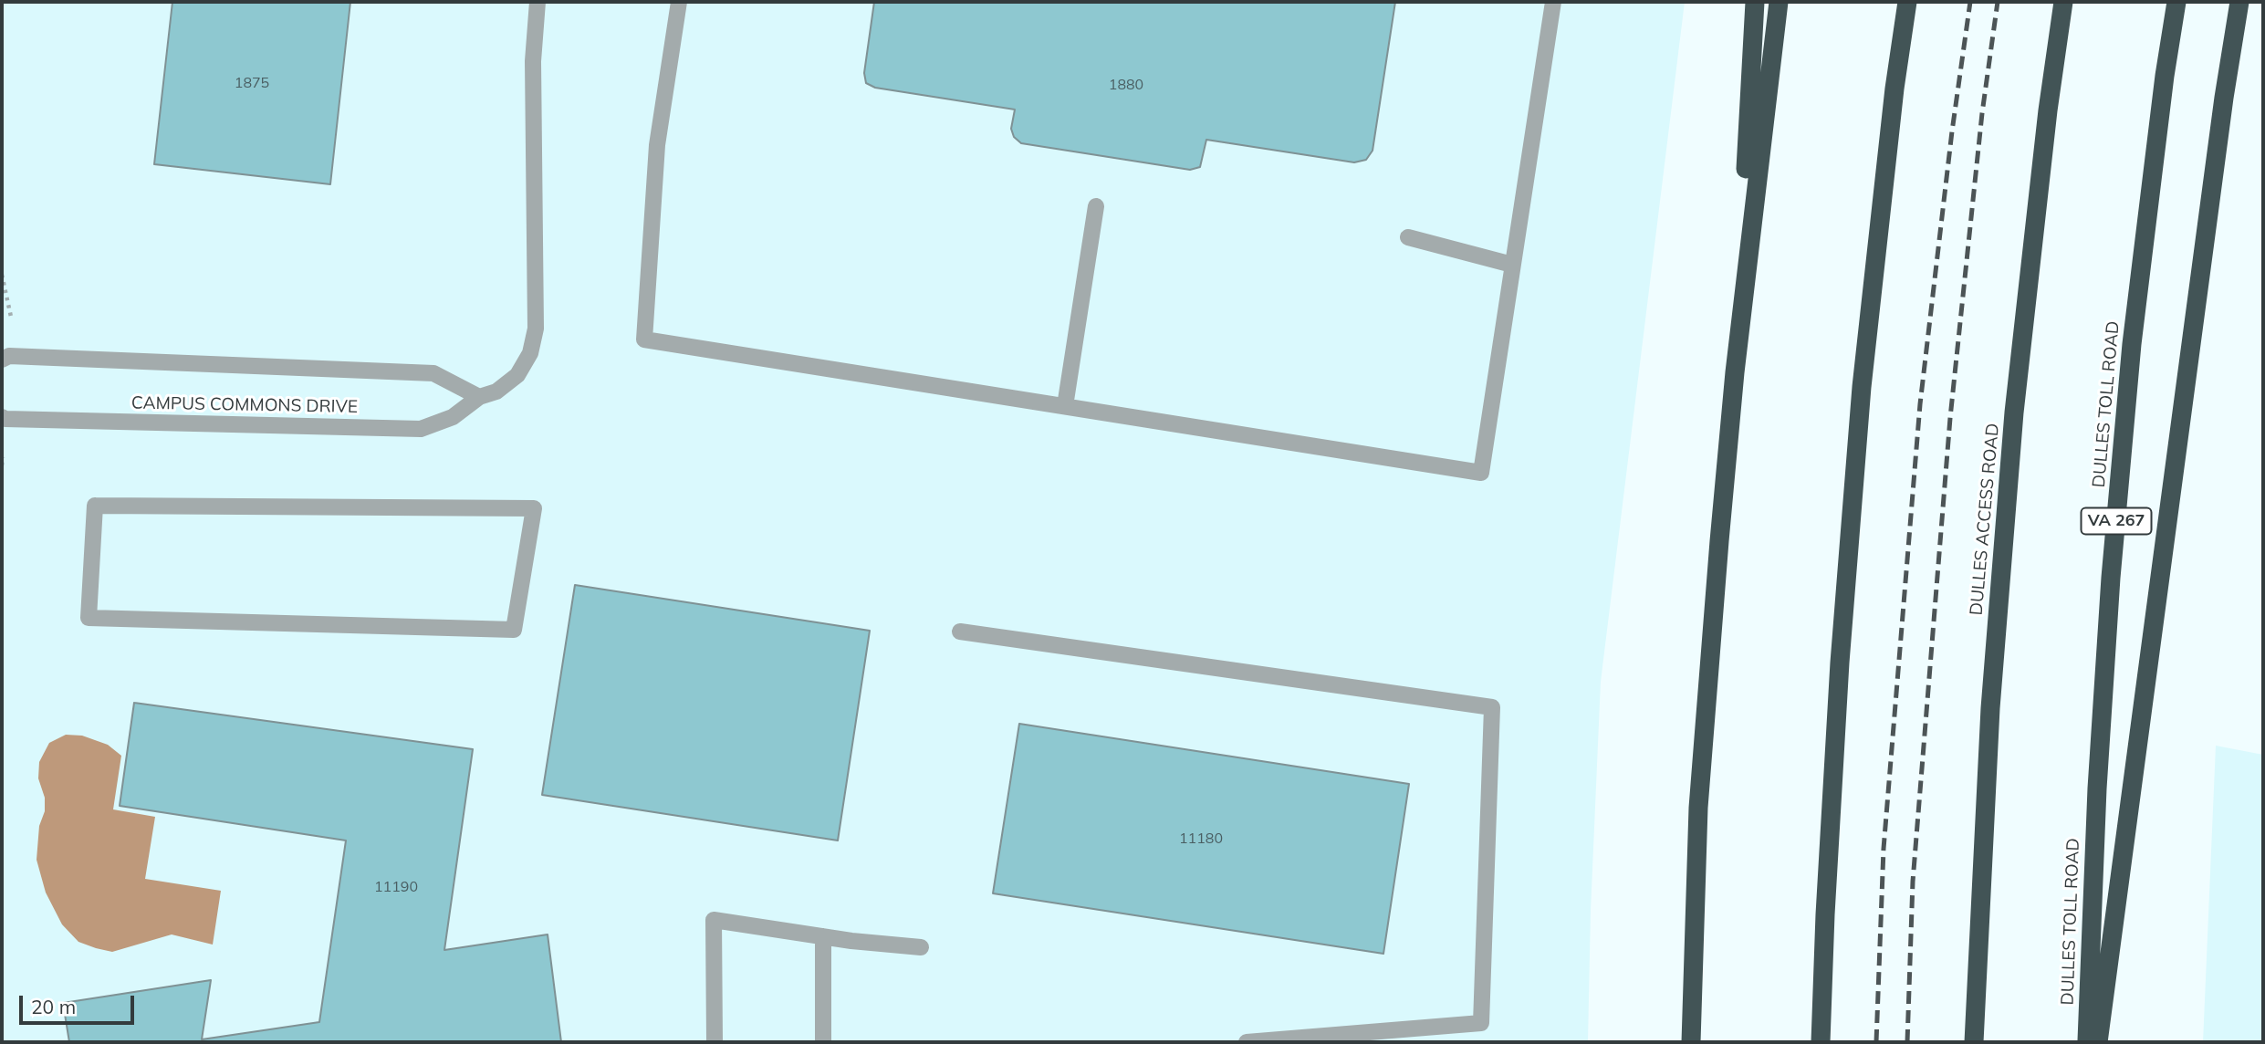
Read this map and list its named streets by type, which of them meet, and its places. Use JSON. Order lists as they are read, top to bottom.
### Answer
{
  "streets": {
    "highway": ["DULLES TOLL ROAD", "DULLES ACCESS ROAD", "VA 267"],
    "street": ["CAMPUS COMMONS DRIVE"]
  },
  "house_numbers": [
    "1875",
    "1880",
    "11180",
    "11190"
  ],
  "scale_bar": "20 m"
}
